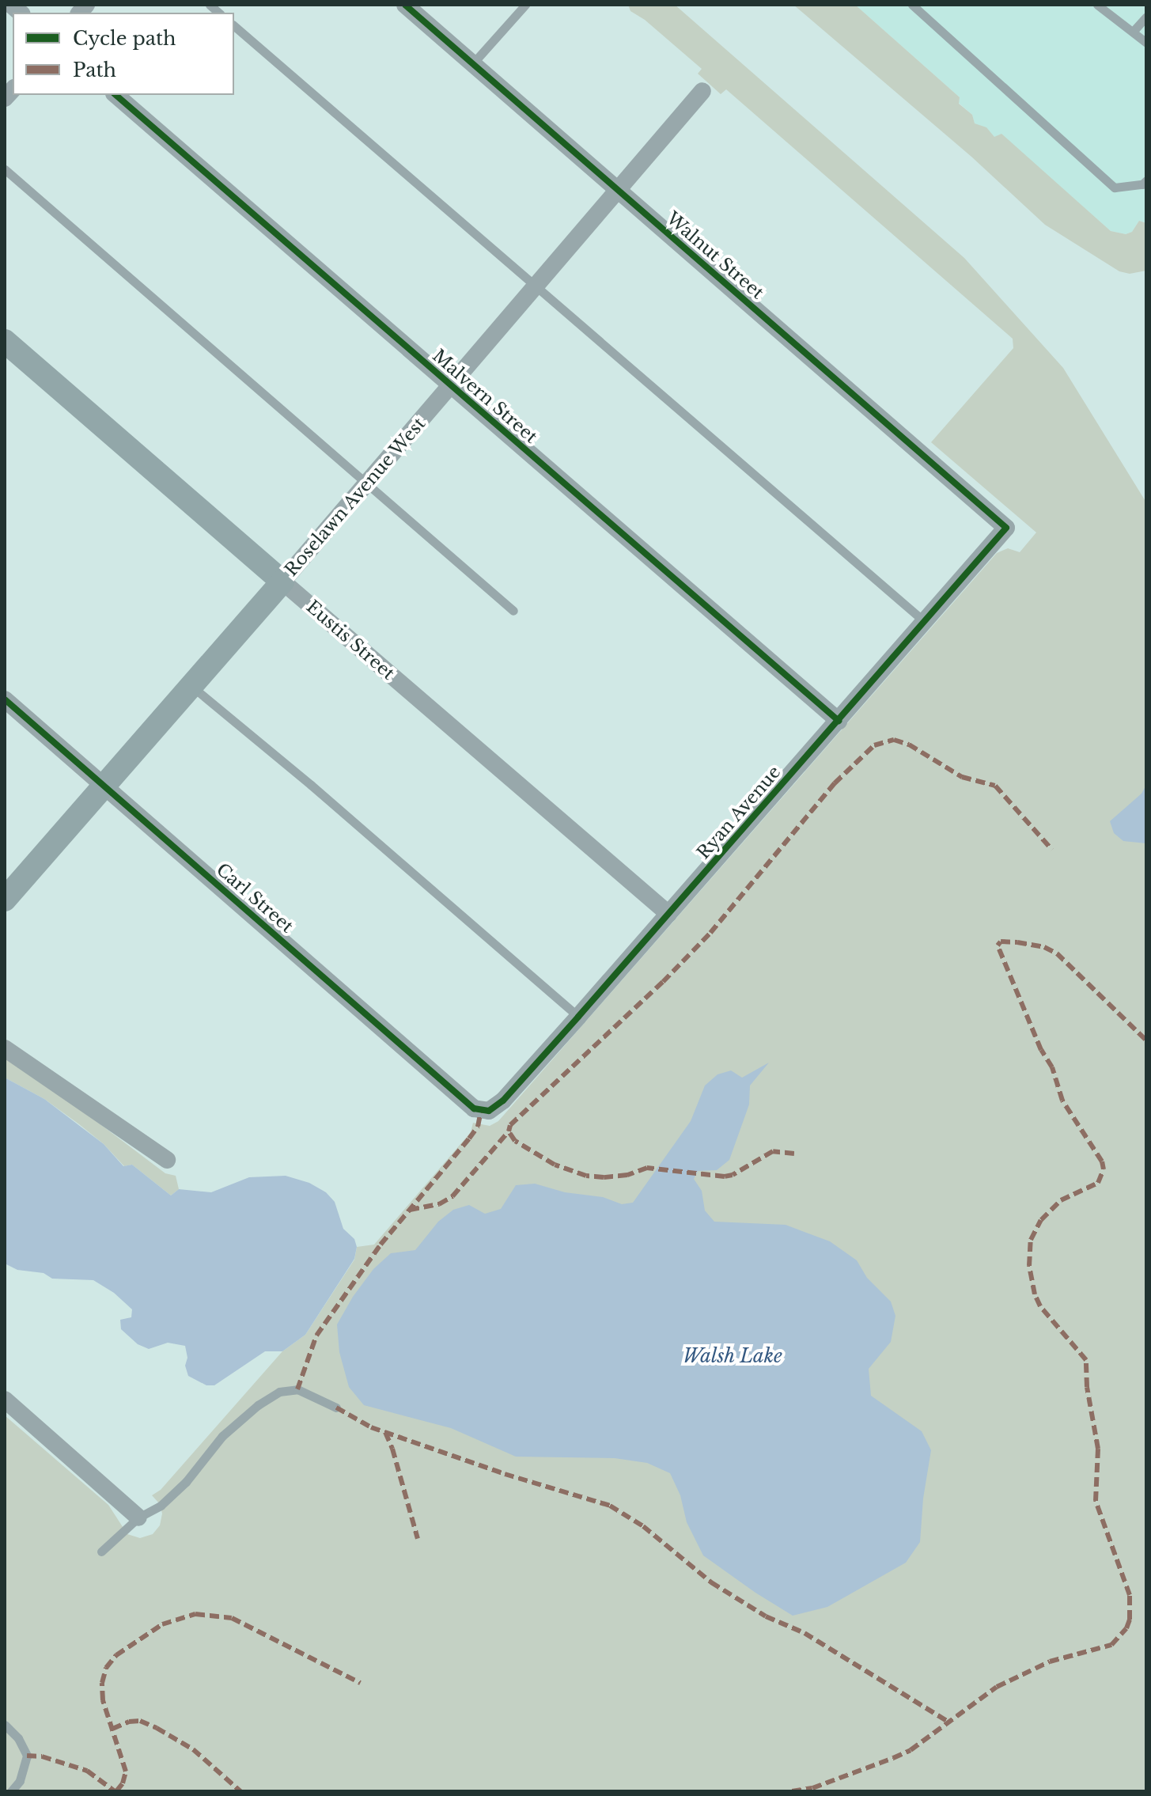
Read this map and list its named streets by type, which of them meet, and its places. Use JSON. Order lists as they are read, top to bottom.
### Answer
{
  "streets": {
    "street": [
      "Walnut Street",
      "Malvern Street",
      "Roselawn Avenue West",
      "Eustis Street",
      "Ryan Avenue",
      "Carl Street"
    ]
  },
  "crossings": [
    ["Walnut Street", "Roselawn Avenue West"],
    ["Walnut Street", "Ryan Avenue"],
    ["Malvern Street", "Roselawn Avenue West"],
    ["Malvern Street", "Ryan Avenue"],
    ["Roselawn Avenue West", "Eustis Street"],
    ["Roselawn Avenue West", "Carl Street"],
    ["Eustis Street", "Ryan Avenue"],
    ["Ryan Avenue", "Carl Street"]
  ],
  "water": ["Walsh Lake"],
  "legend": ["Cycle path", "Path"]
}
